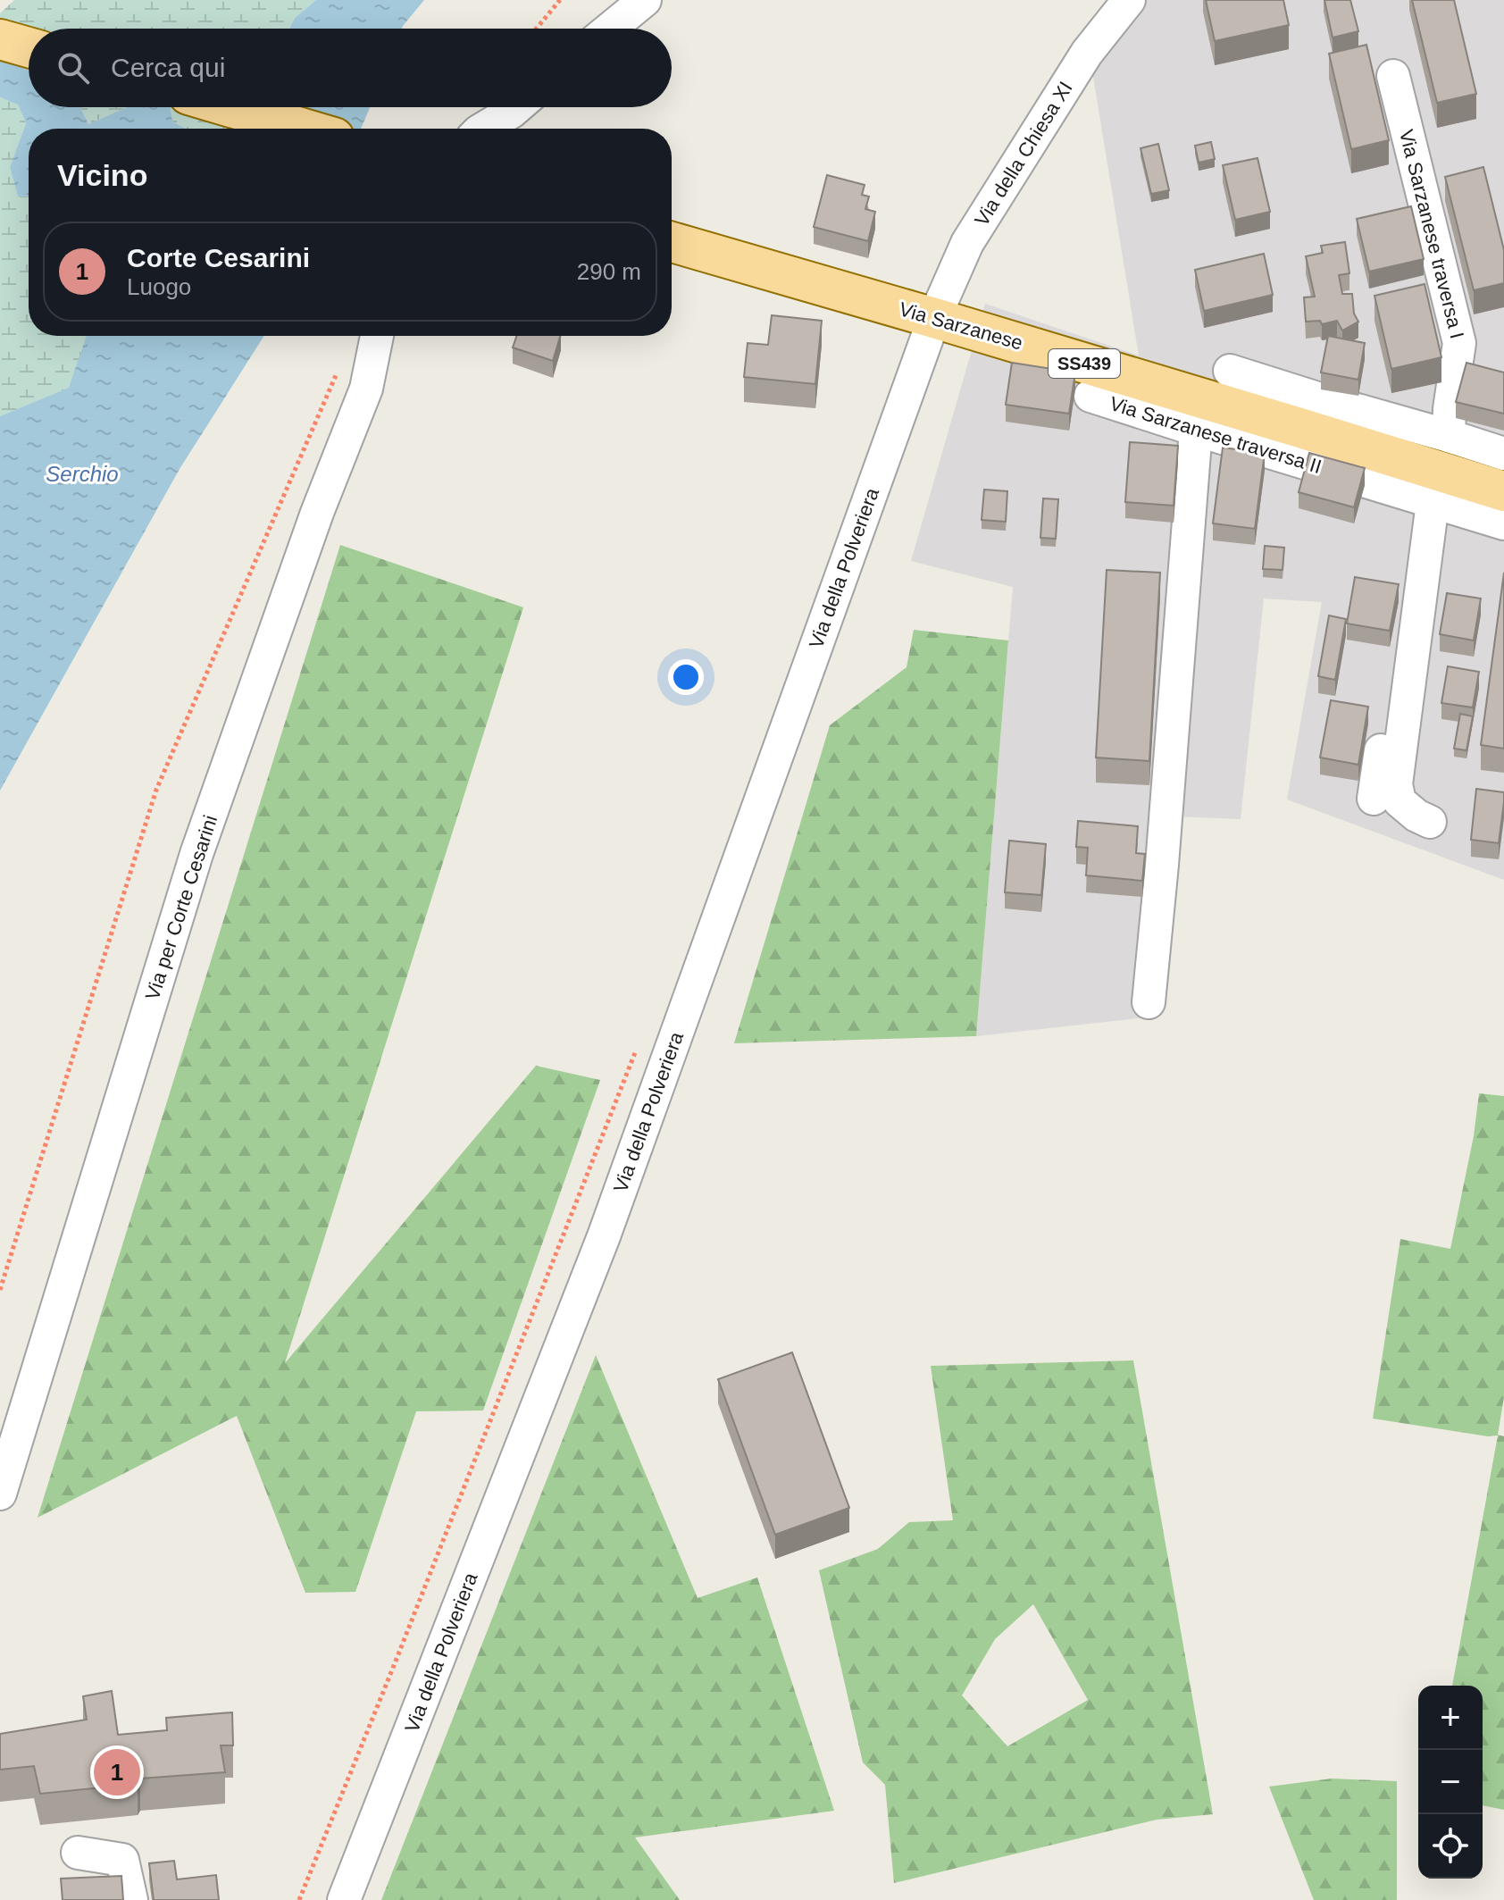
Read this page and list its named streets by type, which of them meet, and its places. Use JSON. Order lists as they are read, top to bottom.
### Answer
{
  "streets": {
    "main road": ["Via Sarzanese", "SS439"],
    "street": [
      "Via della Chiesa XI",
      "Via Sarzanese traversa I",
      "Via Sarzanese traversa II",
      "Via della Polveriera",
      "Via per Corte Cesarini"
    ]
  },
  "crossings": [
    ["Via della Chiesa XI", "Via Sarzanese"],
    ["Via della Chiesa XI", "Via della Polveriera"],
    ["Via Sarzanese", "Via della Polveriera"]
  ],
  "water": ["Serchio"],
  "page": {
    "search": "Cerca qui",
    "heading": "Vicino",
    "list": [
      {
        "mark": "1",
        "name": "Corte Cesarini",
        "note": "Luogo",
        "value": "290 m"
      }
    ],
    "map_buttons": ["+", "−"],
    "pins": "1"
  }
}
